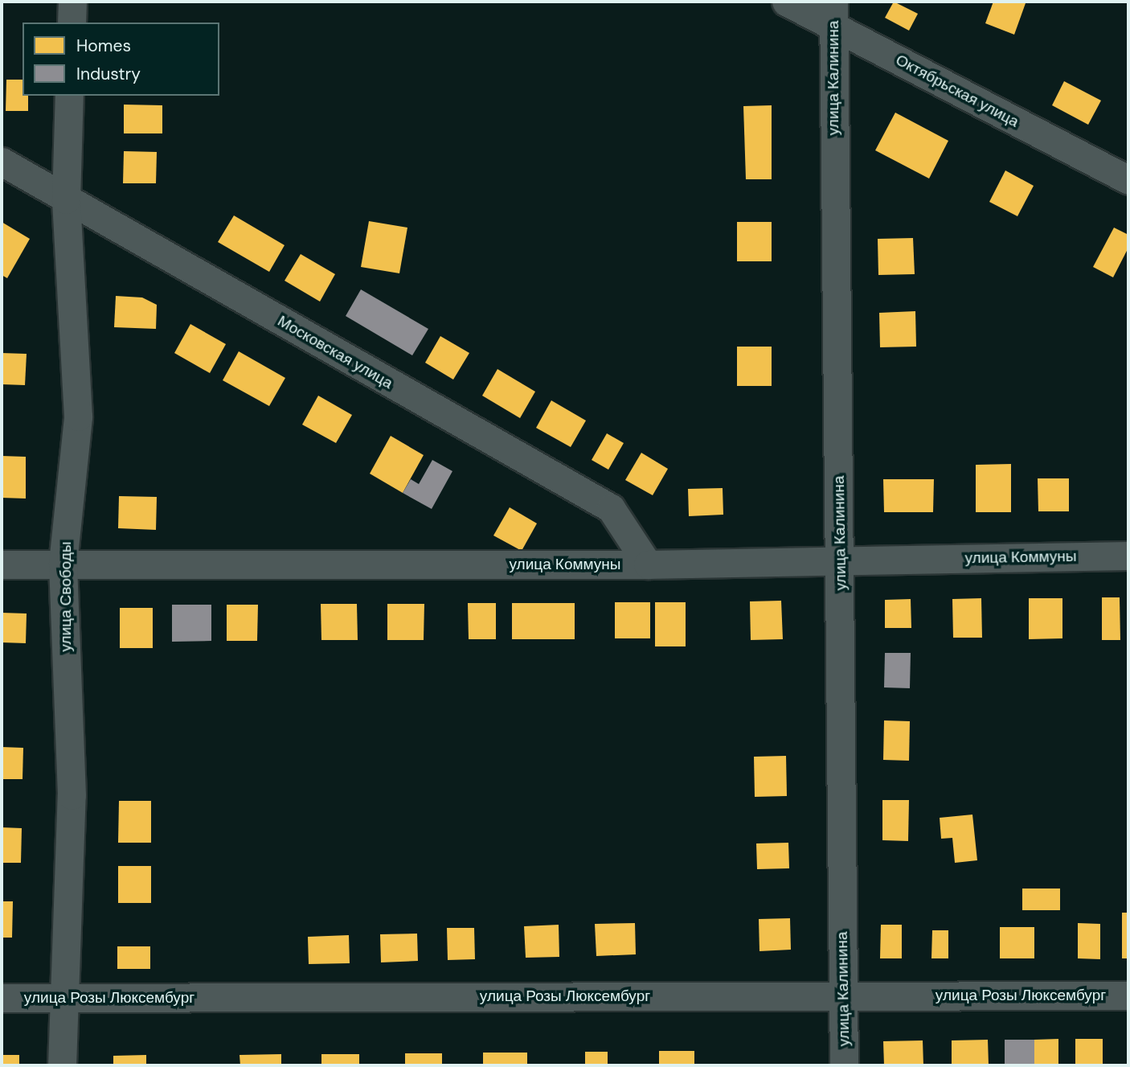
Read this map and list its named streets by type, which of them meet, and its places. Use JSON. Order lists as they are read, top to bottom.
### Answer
{
  "streets": {
    "street": [
      "улица Калинина",
      "Октябрьская улица",
      "Московская улица",
      "улица Коммуны",
      "улица Свободы",
      "улица Розы Люксембург"
    ]
  },
  "crossings": [
    ["улица Калинина", "Октябрьская улица"],
    ["улица Калинина", "улица Коммуны"],
    ["улица Калинина", "улица Розы Люксембург"],
    ["Московская улица", "улица Коммуны"],
    ["Московская улица", "улица Свободы"],
    ["улица Коммуны", "улица Свободы"],
    ["улица Свободы", "улица Розы Люксембург"]
  ],
  "legend": ["Homes", "Industry"]
}
